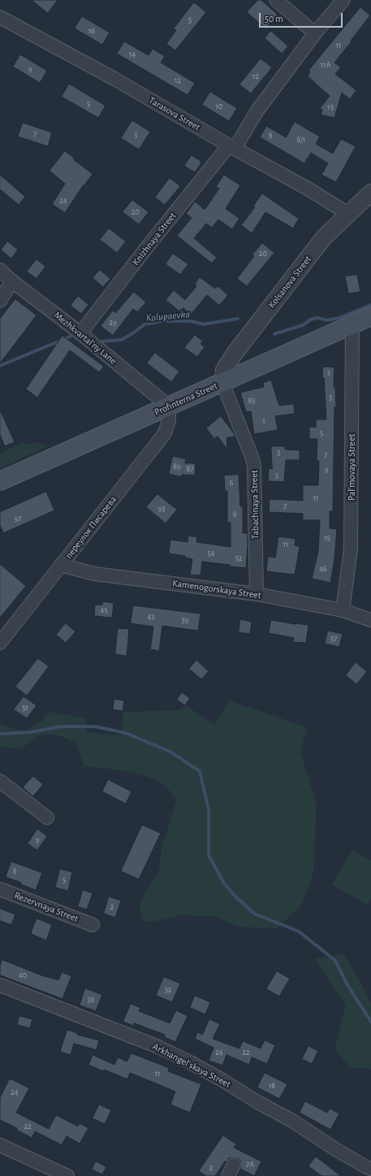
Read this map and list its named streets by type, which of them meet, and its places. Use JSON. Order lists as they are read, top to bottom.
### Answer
{
  "streets": {
    "main road": ["Profinterna Street"],
    "street": [
      "Tarasova Street",
      "Knizhnaya Street",
      "Kolsanova Street",
      "Mezhkvartal'ny Lane",
      "Pal'movaya Street",
      "Tabachnaya Street",
      "переулок Писарева",
      "Kamenogorskaya Street",
      "Rezervnaya Street",
      "Arkhangel'skaya Street"
    ]
  },
  "crossings": [
    ["Tarasova Street", "Knizhnaya Street"],
    ["Tarasova Street", "Kolsanova Street"],
    ["Knizhnaya Street", "Mezhkvartal'ny Lane"],
    ["Kolsanova Street", "Profinterna Street"],
    ["Kolsanova Street", "Tabachnaya Street"],
    ["Mezhkvartal'ny Lane", "Profinterna Street"],
    ["Mezhkvartal'ny Lane", "переулок Писарева"],
    ["Profinterna Street", "Pal'movaya Street"],
    ["Profinterna Street", "Tabachnaya Street"],
    ["Profinterna Street", "переулок Писарева"],
    ["Pal'movaya Street", "Kamenogorskaya Street"],
    ["Tabachnaya Street", "Kamenogorskaya Street"],
    ["переулок Писарева", "Kamenogorskaya Street"]
  ],
  "water": ["Kolupaevka"],
  "house_numbers": [
    "5",
    "16",
    "11",
    "14",
    "11А",
    "9",
    "12",
    "12",
    "5",
    "10",
    "13",
    "7",
    "3",
    "8",
    "8/1",
    "24",
    "20",
    "20",
    "29",
    "1",
    "3",
    "85",
    "1",
    "5",
    "3",
    "7",
    "89",
    "87",
    "9",
    "5",
    "6",
    "11",
    "7",
    "93",
    "8",
    "97",
    "15",
    "11",
    "54",
    "52",
    "46",
    "45",
    "43",
    "39",
    "37",
    "51",
    "9",
    "8",
    "5",
    "2",
    "40",
    "32",
    "36",
    "24",
    "22",
    "11",
    "18",
    "24",
    "22",
    "7А",
    "2"
  ],
  "scale_bar": "50 m"
}
